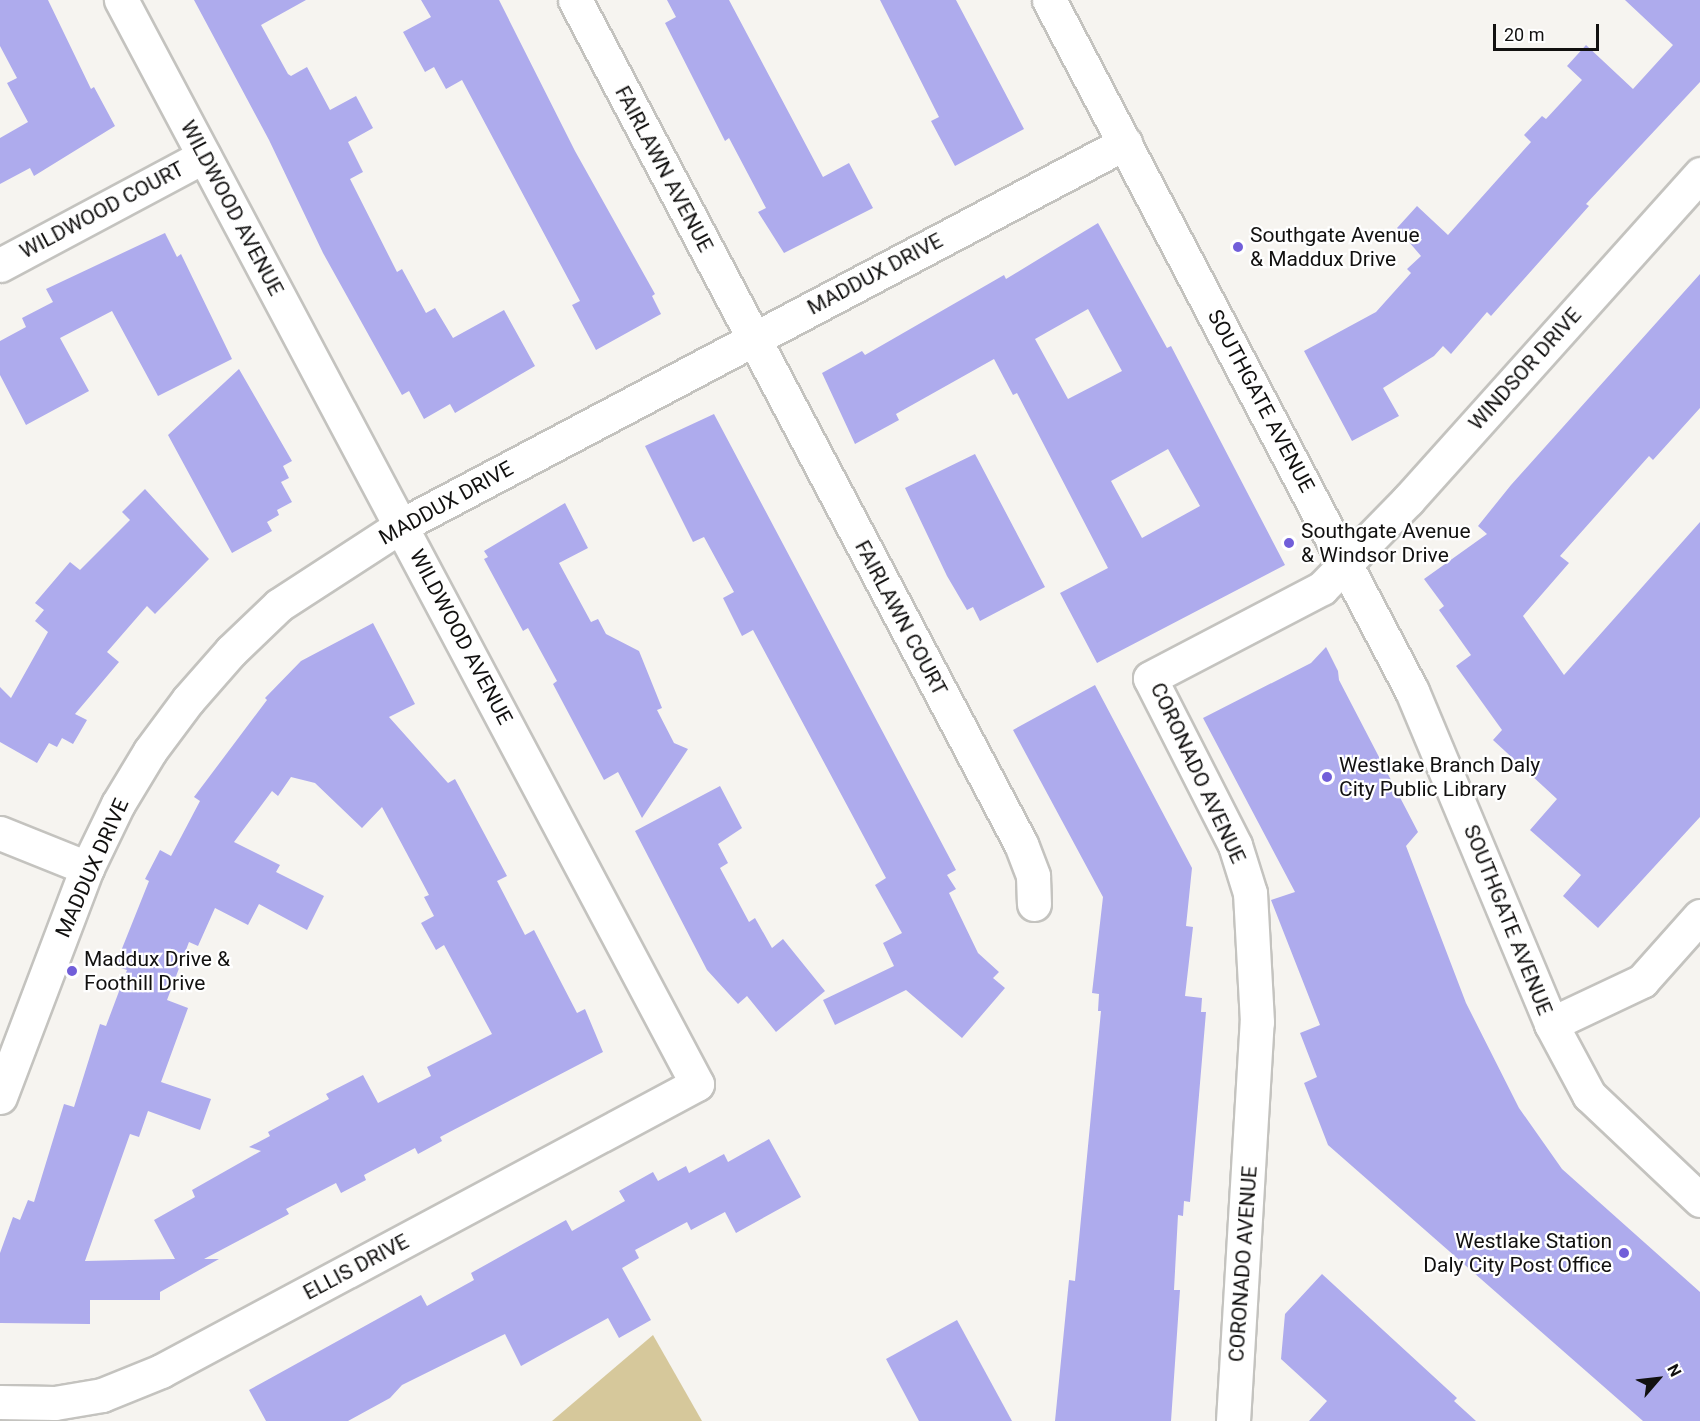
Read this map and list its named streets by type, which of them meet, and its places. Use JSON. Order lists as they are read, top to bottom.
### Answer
{
  "streets": {
    "street": [
      "FAIRLAWN AVENUE",
      "WILDWOOD AVENUE",
      "WILDWOOD COURT",
      "MADDUX DRIVE",
      "WINDSOR DRIVE",
      "SOUTHGATE AVENUE",
      "FAIRLAWN COURT",
      "CORONADO AVENUE",
      "ELLIS DRIVE"
    ]
  },
  "crossings": [
    ["FAIRLAWN AVENUE", "MADDUX DRIVE"],
    ["FAIRLAWN AVENUE", "FAIRLAWN COURT"],
    ["WILDWOOD AVENUE", "WILDWOOD COURT"],
    ["WILDWOOD AVENUE", "MADDUX DRIVE"],
    ["WILDWOOD AVENUE", "ELLIS DRIVE"],
    ["MADDUX DRIVE", "SOUTHGATE AVENUE"],
    ["MADDUX DRIVE", "FAIRLAWN COURT"],
    ["WINDSOR DRIVE", "SOUTHGATE AVENUE"],
    ["WINDSOR DRIVE", "CORONADO AVENUE"],
    ["SOUTHGATE AVENUE", "CORONADO AVENUE"]
  ],
  "places": [
    "Southgate Avenue & Maddux Drive",
    "Southgate Avenue & Windsor Drive",
    "Westlake Branch Daly City Public Library",
    "Maddux Drive & Foothill Drive",
    "Westlake Station Daly City Post Office"
  ],
  "scale_bar": "20 m",
  "north": "top right"
}
